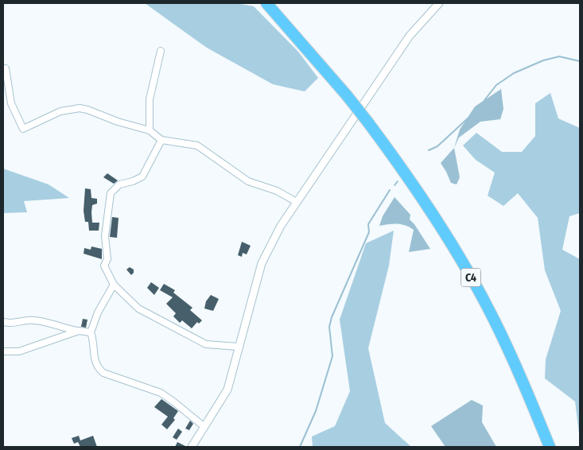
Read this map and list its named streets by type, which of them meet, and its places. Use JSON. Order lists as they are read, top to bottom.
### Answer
{
  "streets": {
    "highway": ["C4"]
  }
}
